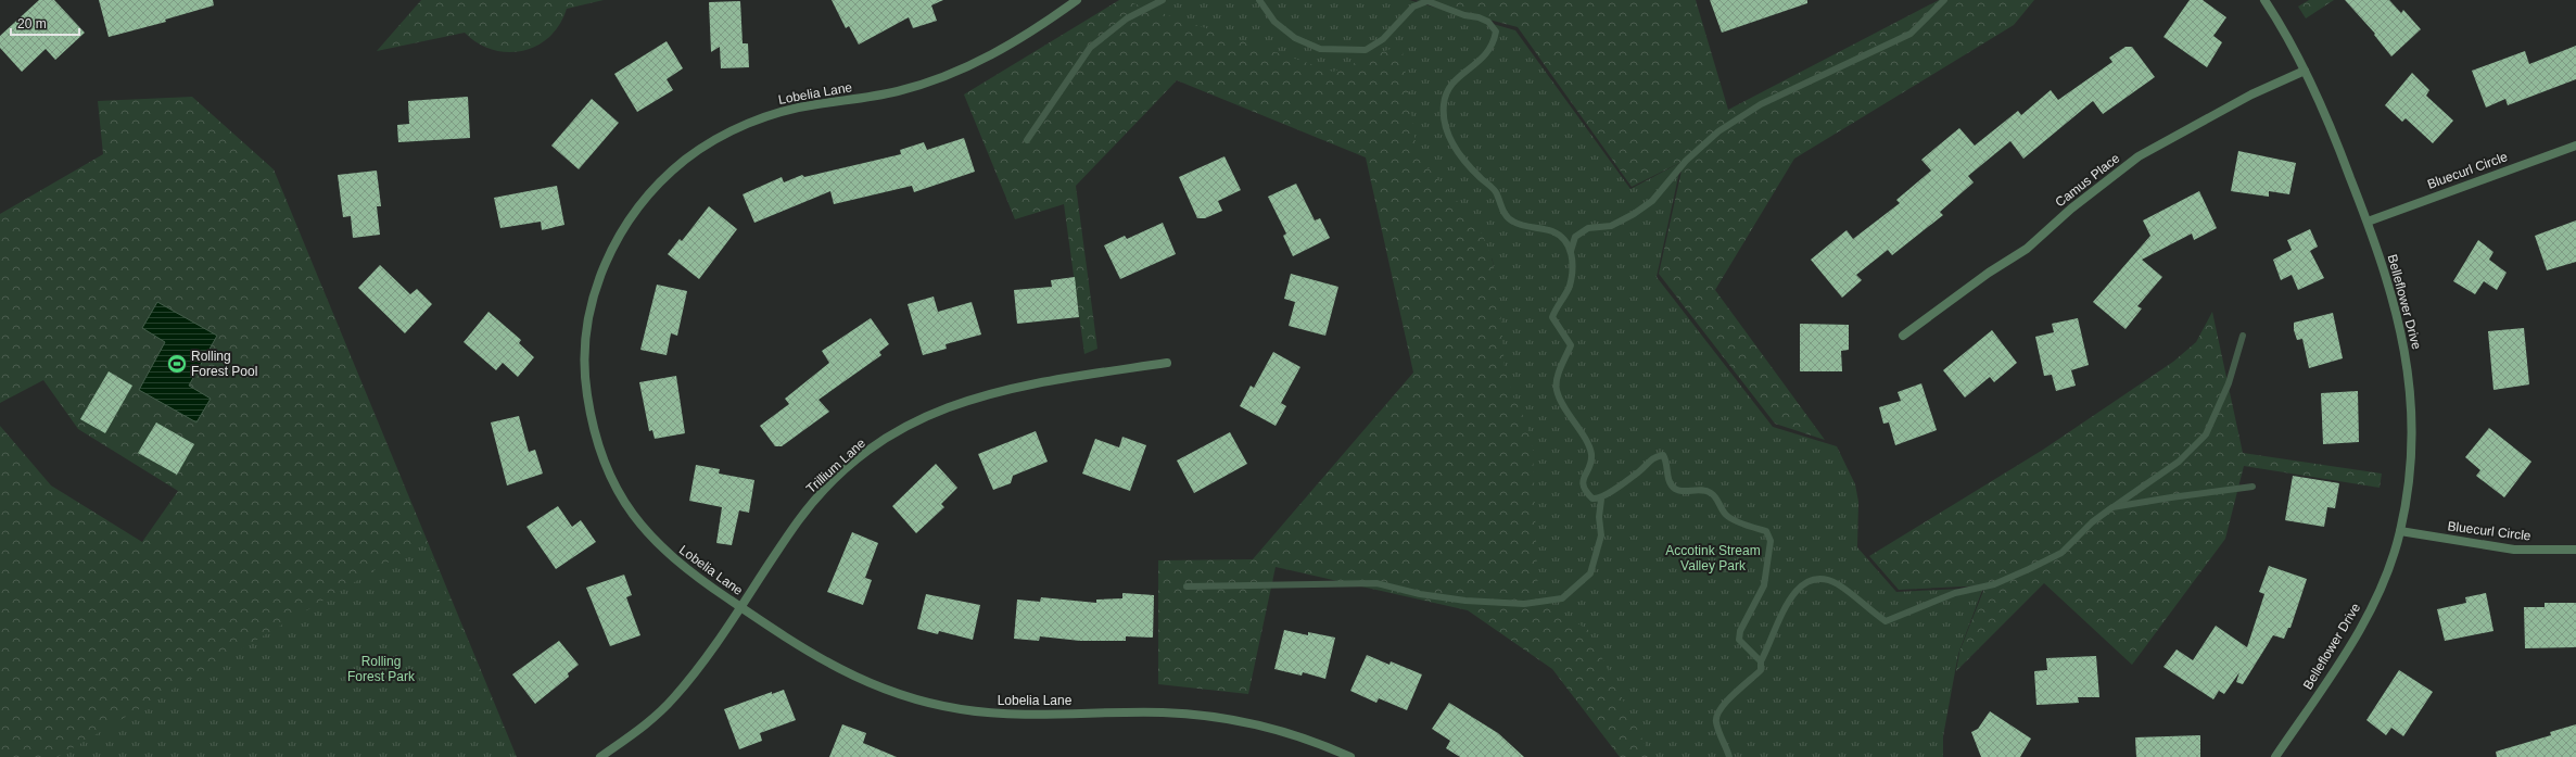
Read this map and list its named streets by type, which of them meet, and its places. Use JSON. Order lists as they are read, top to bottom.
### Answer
{
  "streets": {
    "street": [
      "Lobelia Lane",
      "Bluecurl Circle",
      "Camus Place",
      "Belleflower Drive",
      "Trillium Lane"
    ]
  },
  "crossings": [
    ["Lobelia Lane", "Trillium Lane"],
    ["Bluecurl Circle", "Belleflower Drive"],
    ["Camus Place", "Belleflower Drive"]
  ],
  "parks": ["Accotink Stream Valley Park", "Rolling Forest Park"],
  "places": {
    "sports": ["Rolling Forest Pool"]
  },
  "scale_bar": "20 m"
}
